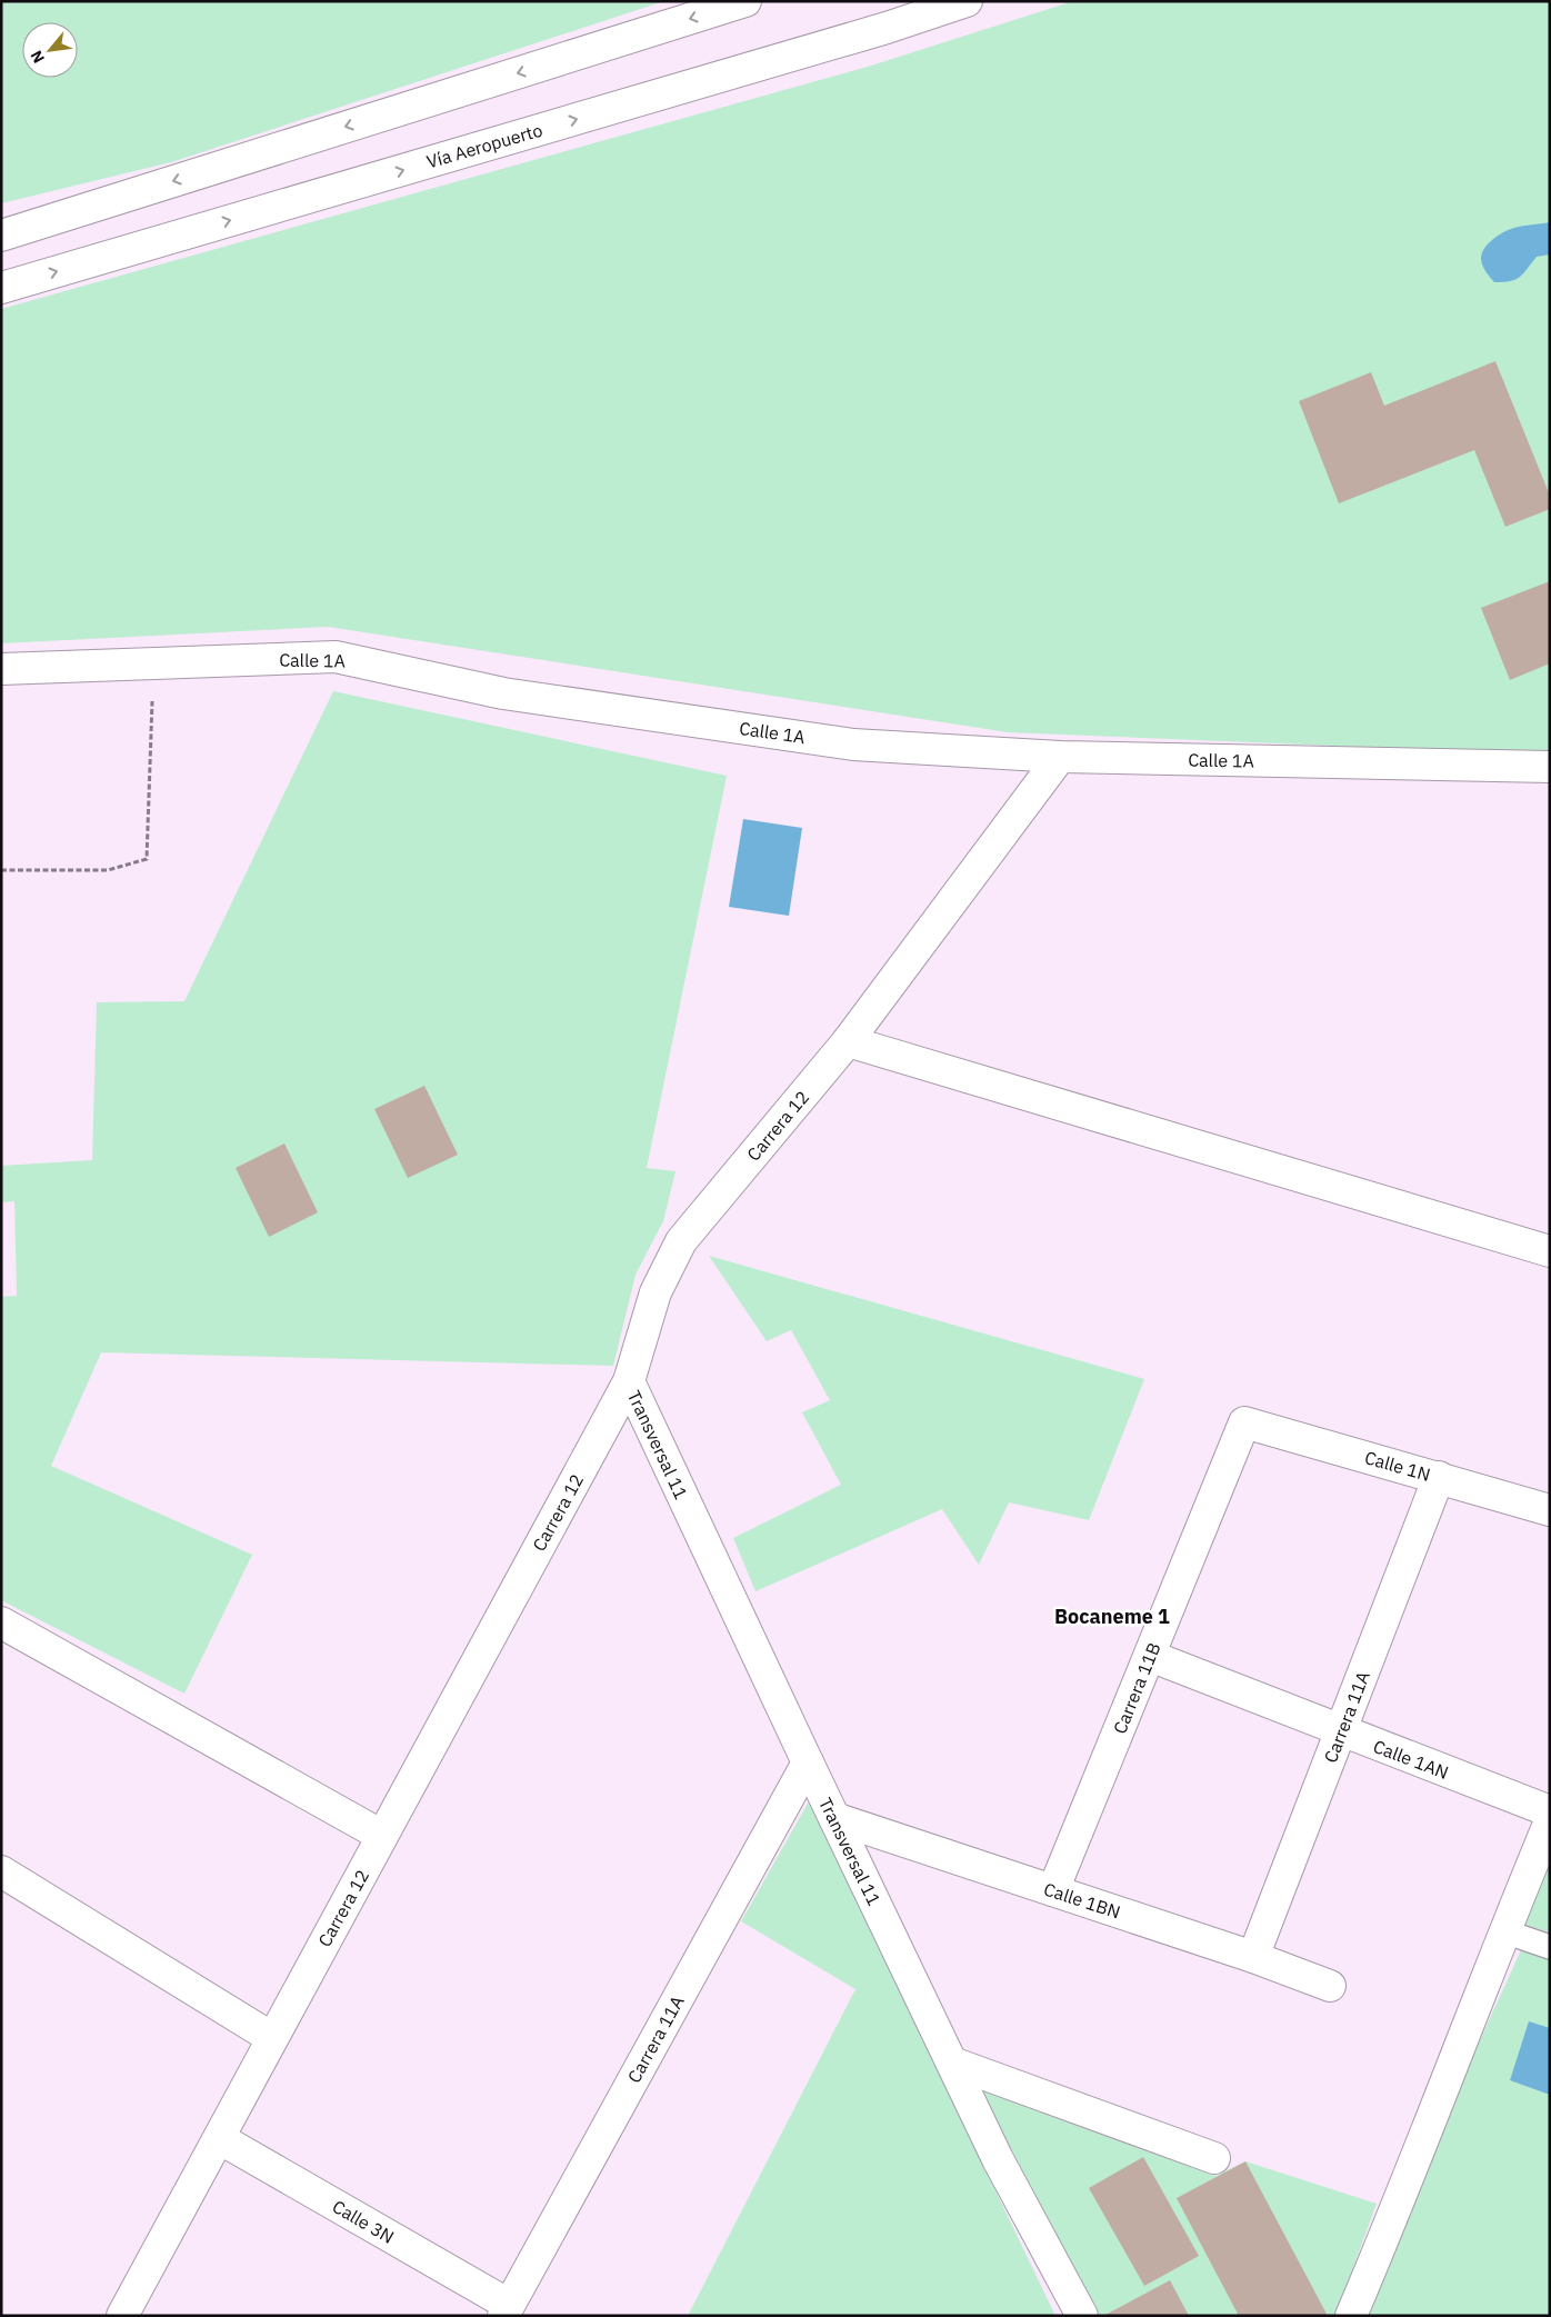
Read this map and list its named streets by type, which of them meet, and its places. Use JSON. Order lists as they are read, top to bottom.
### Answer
{
  "streets": {
    "street": [
      "Vía Aeropuerto",
      "Calle 1A",
      "Carrera 12",
      "Transversal 11",
      "Calle 1N",
      "Carrera 11B",
      "Carrera 11A",
      "Calle 1AN",
      "Calle 1BN",
      "Calle 3N"
    ]
  },
  "crossings": [
    ["Calle 1A", "Carrera 12"],
    ["Carrera 12", "Transversal 11"],
    ["Carrera 12", "Calle 3N"],
    ["Transversal 11", "Carrera 11A"],
    ["Transversal 11", "Calle 1BN"],
    ["Calle 1N", "Carrera 11B"],
    ["Calle 1N", "Carrera 11A"],
    ["Carrera 11B", "Calle 1AN"],
    ["Carrera 11B", "Calle 1BN"],
    ["Carrera 11A", "Calle 1AN"],
    ["Carrera 11A", "Calle 1BN"],
    ["Carrera 11A", "Calle 3N"]
  ],
  "districts": ["Bocaneme 1"],
  "north": "bottom left"
}
